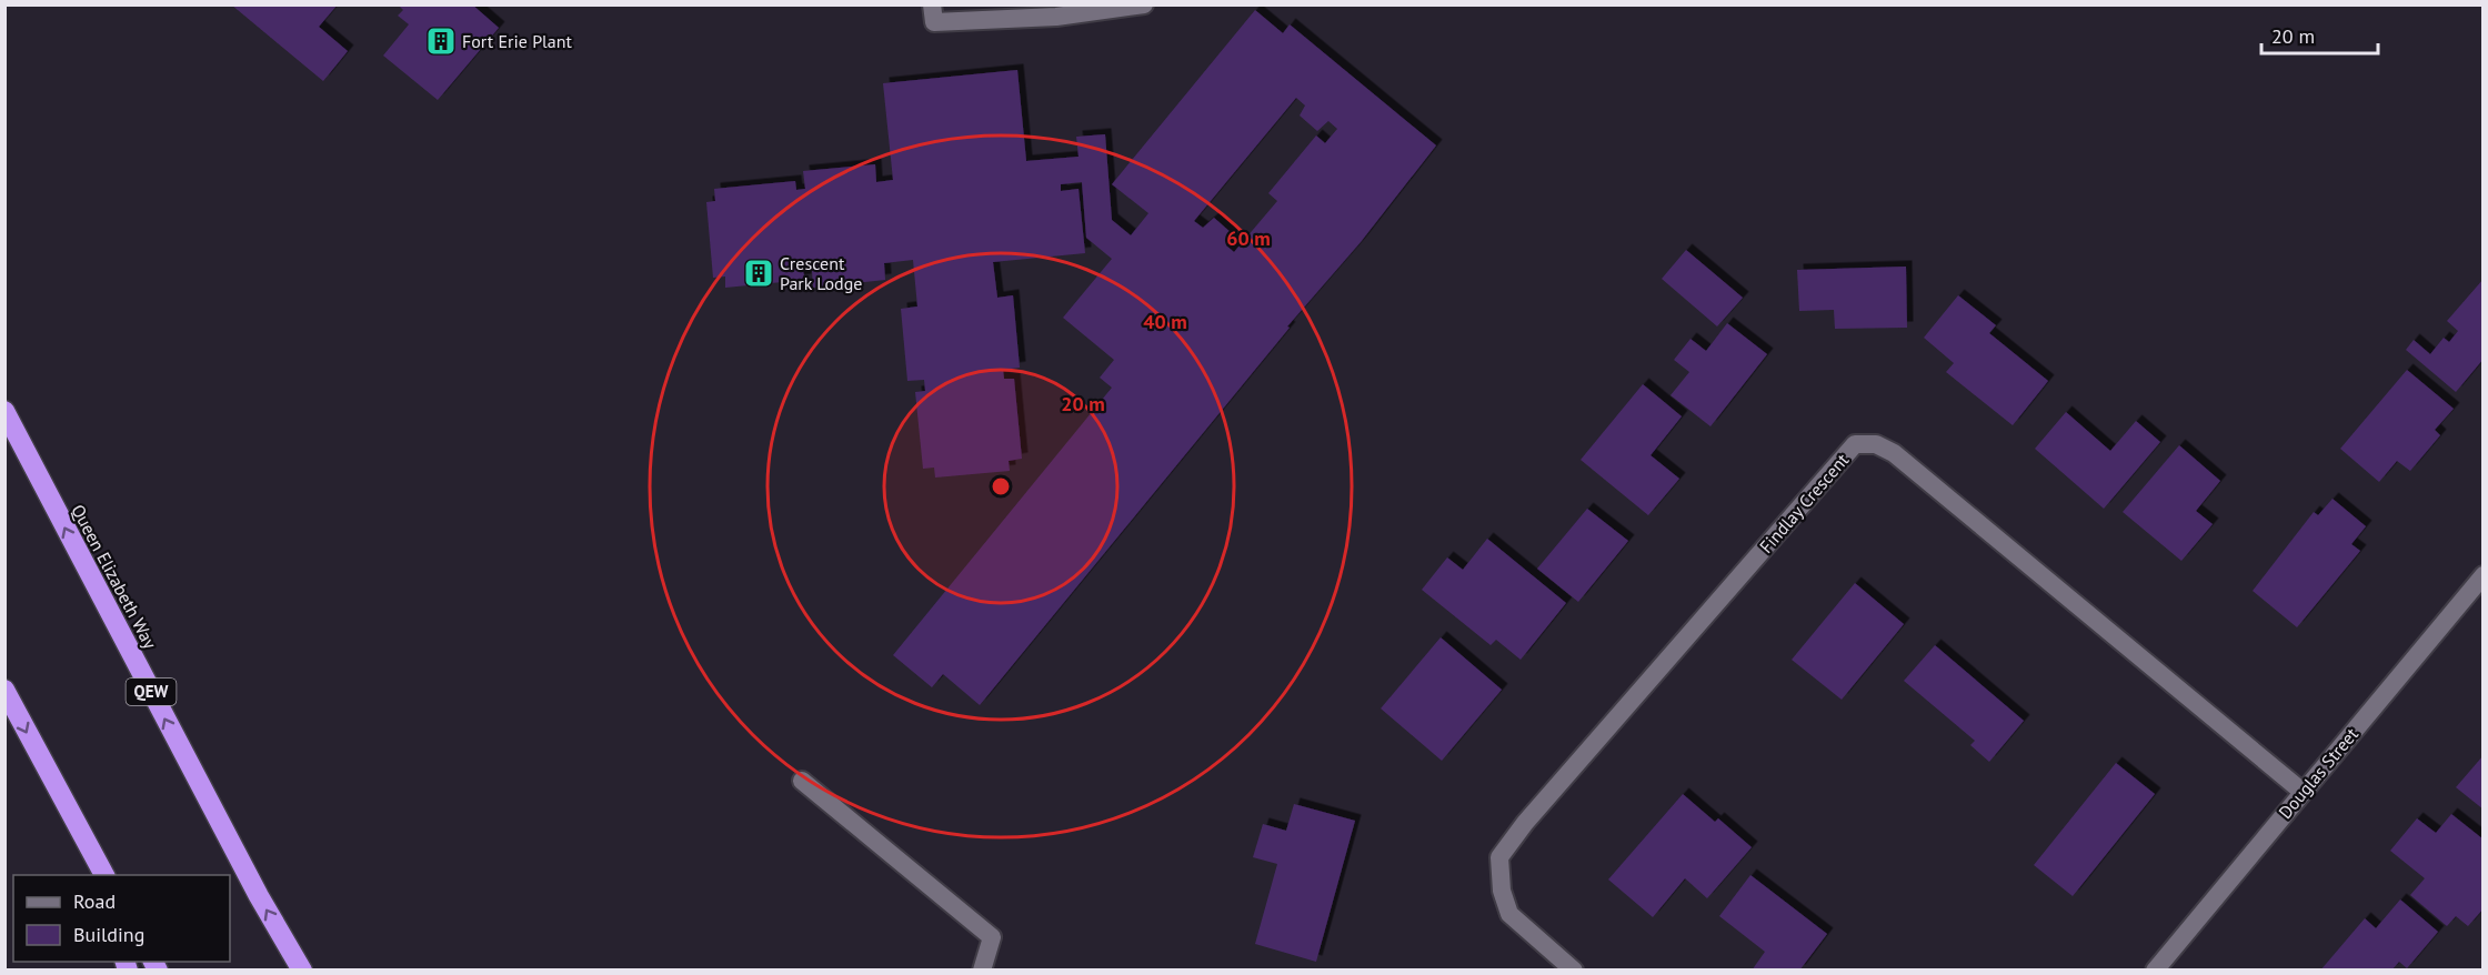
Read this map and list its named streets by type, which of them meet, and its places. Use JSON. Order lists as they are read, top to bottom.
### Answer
{
  "streets": {
    "highway": ["Queen Elizabeth Way", "QEW"],
    "street": ["Findlay Crescent", "Douglas Street"]
  },
  "crossings": [
    ["Findlay Crescent", "Douglas Street"]
  ],
  "places": {
    "building": ["Fort Erie Plant", "Crescent Park Lodge"]
  },
  "legend": ["Road", "Building"],
  "scale_bar": "20 m",
  "rings": ["60 m", "40 m", "20 m"]
}
